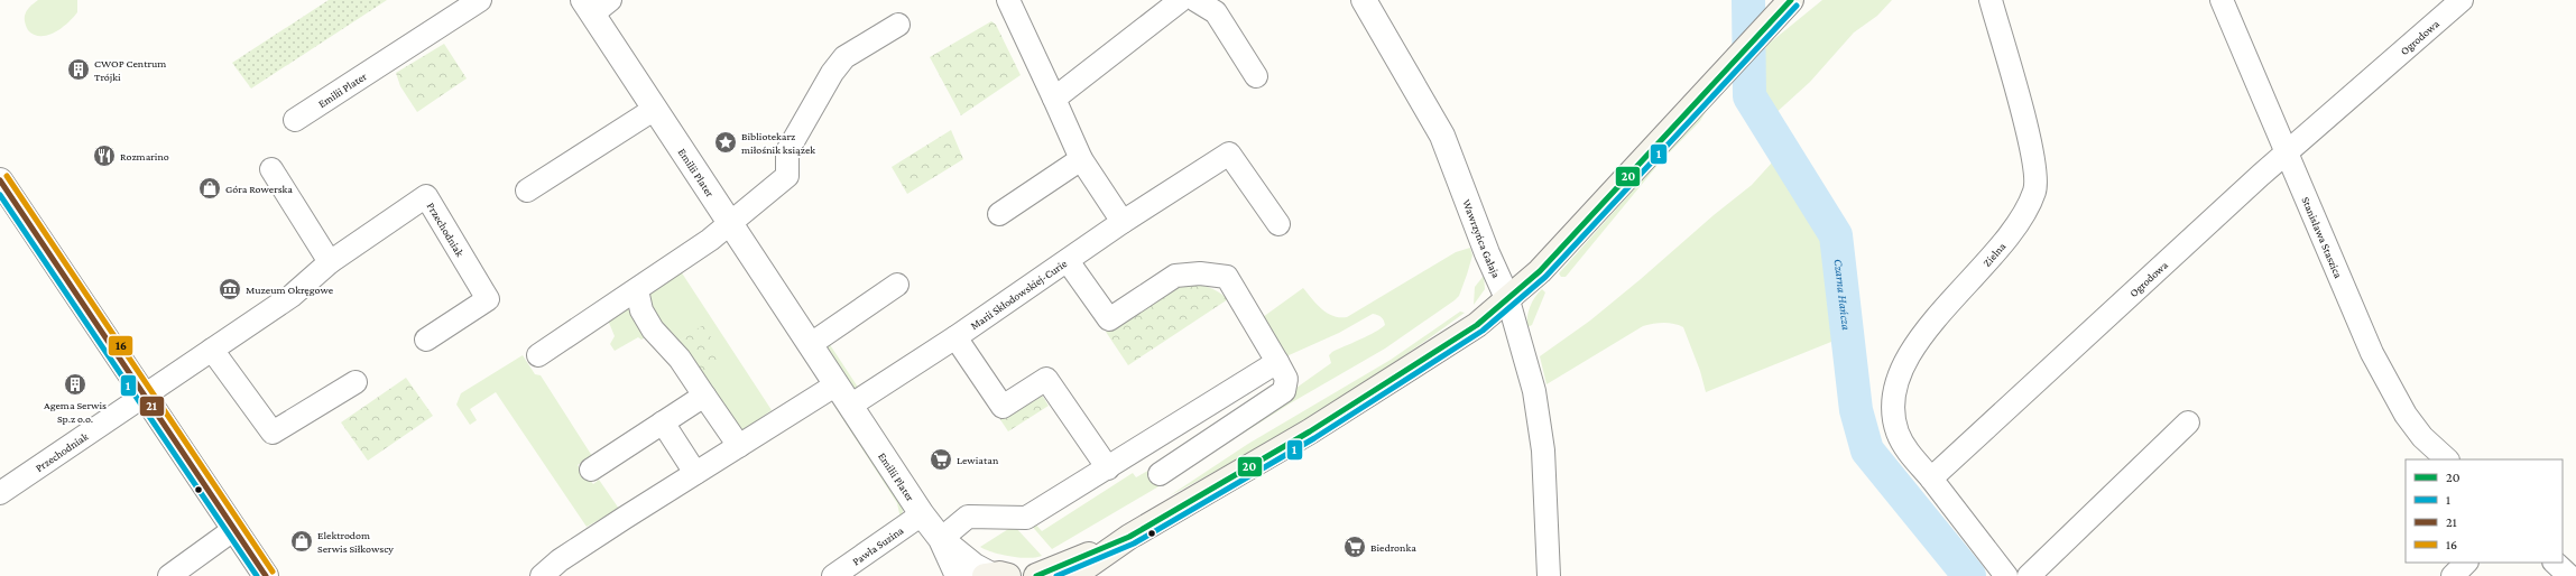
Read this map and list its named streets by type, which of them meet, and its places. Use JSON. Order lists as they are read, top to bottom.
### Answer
{
  "streets": {
    "street": [
      "Ogrodowa",
      "Emilii Plater",
      "Przechodniak",
      "Wawrzyńca Gałaja",
      "Stanisława Staszica",
      "Zielna",
      "Marii Skłodowskiej-Curie",
      "Pawła Suzina"
    ]
  },
  "crossings": [
    ["Ogrodowa", "Stanisława Staszica"],
    ["Ogrodowa", "Zielna"],
    ["Emilii Plater", "Marii Skłodowskiej-Curie"],
    ["Emilii Plater", "Pawła Suzina"]
  ],
  "water": ["Czarna Hańcza"],
  "places": {
    "building": ["CWOP Centrum Trójki", "Agema Serwis Sp.z o.o."],
    "place": ["Bibliotekarz miłośnik książek"],
    "restaurant": ["Rozmarino"],
    "shop": ["Góra Rowerska", "Elektrodom Serwis Siłkowscy"],
    "museum": ["Muzeum Okręgowe"],
    "supermarket": ["Lewiatan", "Biedronka"]
  },
  "lines": [
    "transit line 20",
    "transit line 1",
    "transit line 16",
    "transit line 21"
  ],
  "legend": [
    "20",
    "1",
    "21",
    "16"
  ]
}
